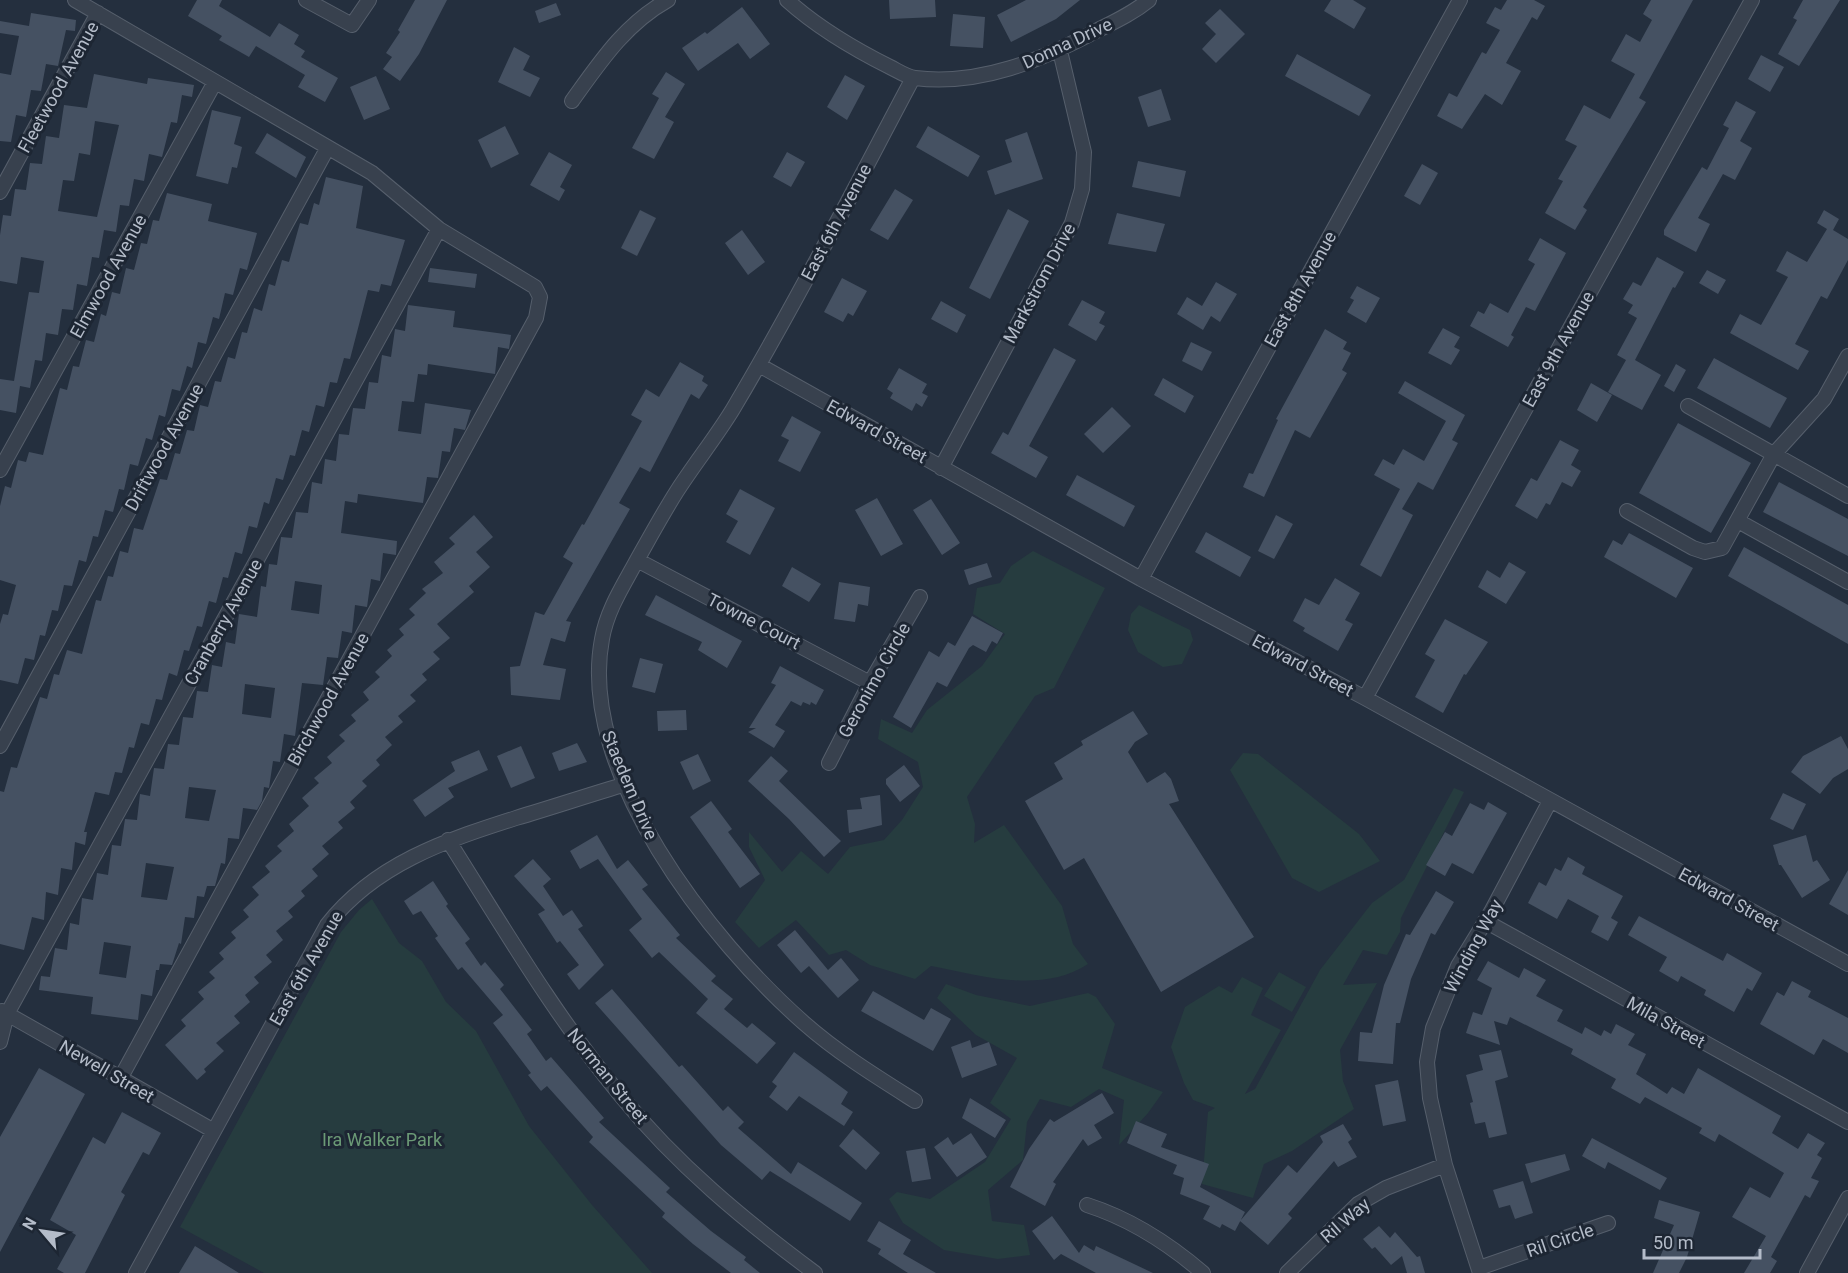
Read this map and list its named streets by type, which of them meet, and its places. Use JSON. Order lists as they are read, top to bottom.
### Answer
{
  "streets": {
    "street": [
      "Donna Drive",
      "Fleetwood Avenue",
      "East 6th Avenue",
      "Elmwood Avenue",
      "Markstrom Drive",
      "East 8th Avenue",
      "East 9th Avenue",
      "Edward Street",
      "Driftwood Avenue",
      "Towne Court",
      "Cranberry Avenue",
      "Geronimo Circle",
      "Birchwood Avenue",
      "Staedem Drive",
      "Winding Way",
      "Mila Street",
      "Newell Street",
      "Norman Street",
      "Ril Way",
      "Ril Circle"
    ]
  },
  "crossings": [
    ["Donna Drive", "East 6th Avenue"],
    ["Donna Drive", "Markstrom Drive"],
    ["East 6th Avenue", "Edward Street"],
    ["East 6th Avenue", "Staedem Drive"],
    ["East 6th Avenue", "Newell Street"],
    ["East 6th Avenue", "Norman Street"],
    ["Markstrom Drive", "Edward Street"],
    ["East 8th Avenue", "Edward Street"],
    ["East 9th Avenue", "Edward Street"],
    ["Edward Street", "Staedem Drive"],
    ["Edward Street", "Winding Way"],
    ["Towne Court", "Geronimo Circle"],
    ["Towne Court", "Staedem Drive"],
    ["Cranberry Avenue", "Birchwood Avenue"],
    ["Cranberry Avenue", "Newell Street"],
    ["Birchwood Avenue", "Newell Street"],
    ["Winding Way", "Mila Street"],
    ["Winding Way", "Ril Way"],
    ["Winding Way", "Ril Circle"]
  ],
  "parks": ["Ira Walker Park"],
  "scale_bar": "50 m",
  "north": "top left"
}
